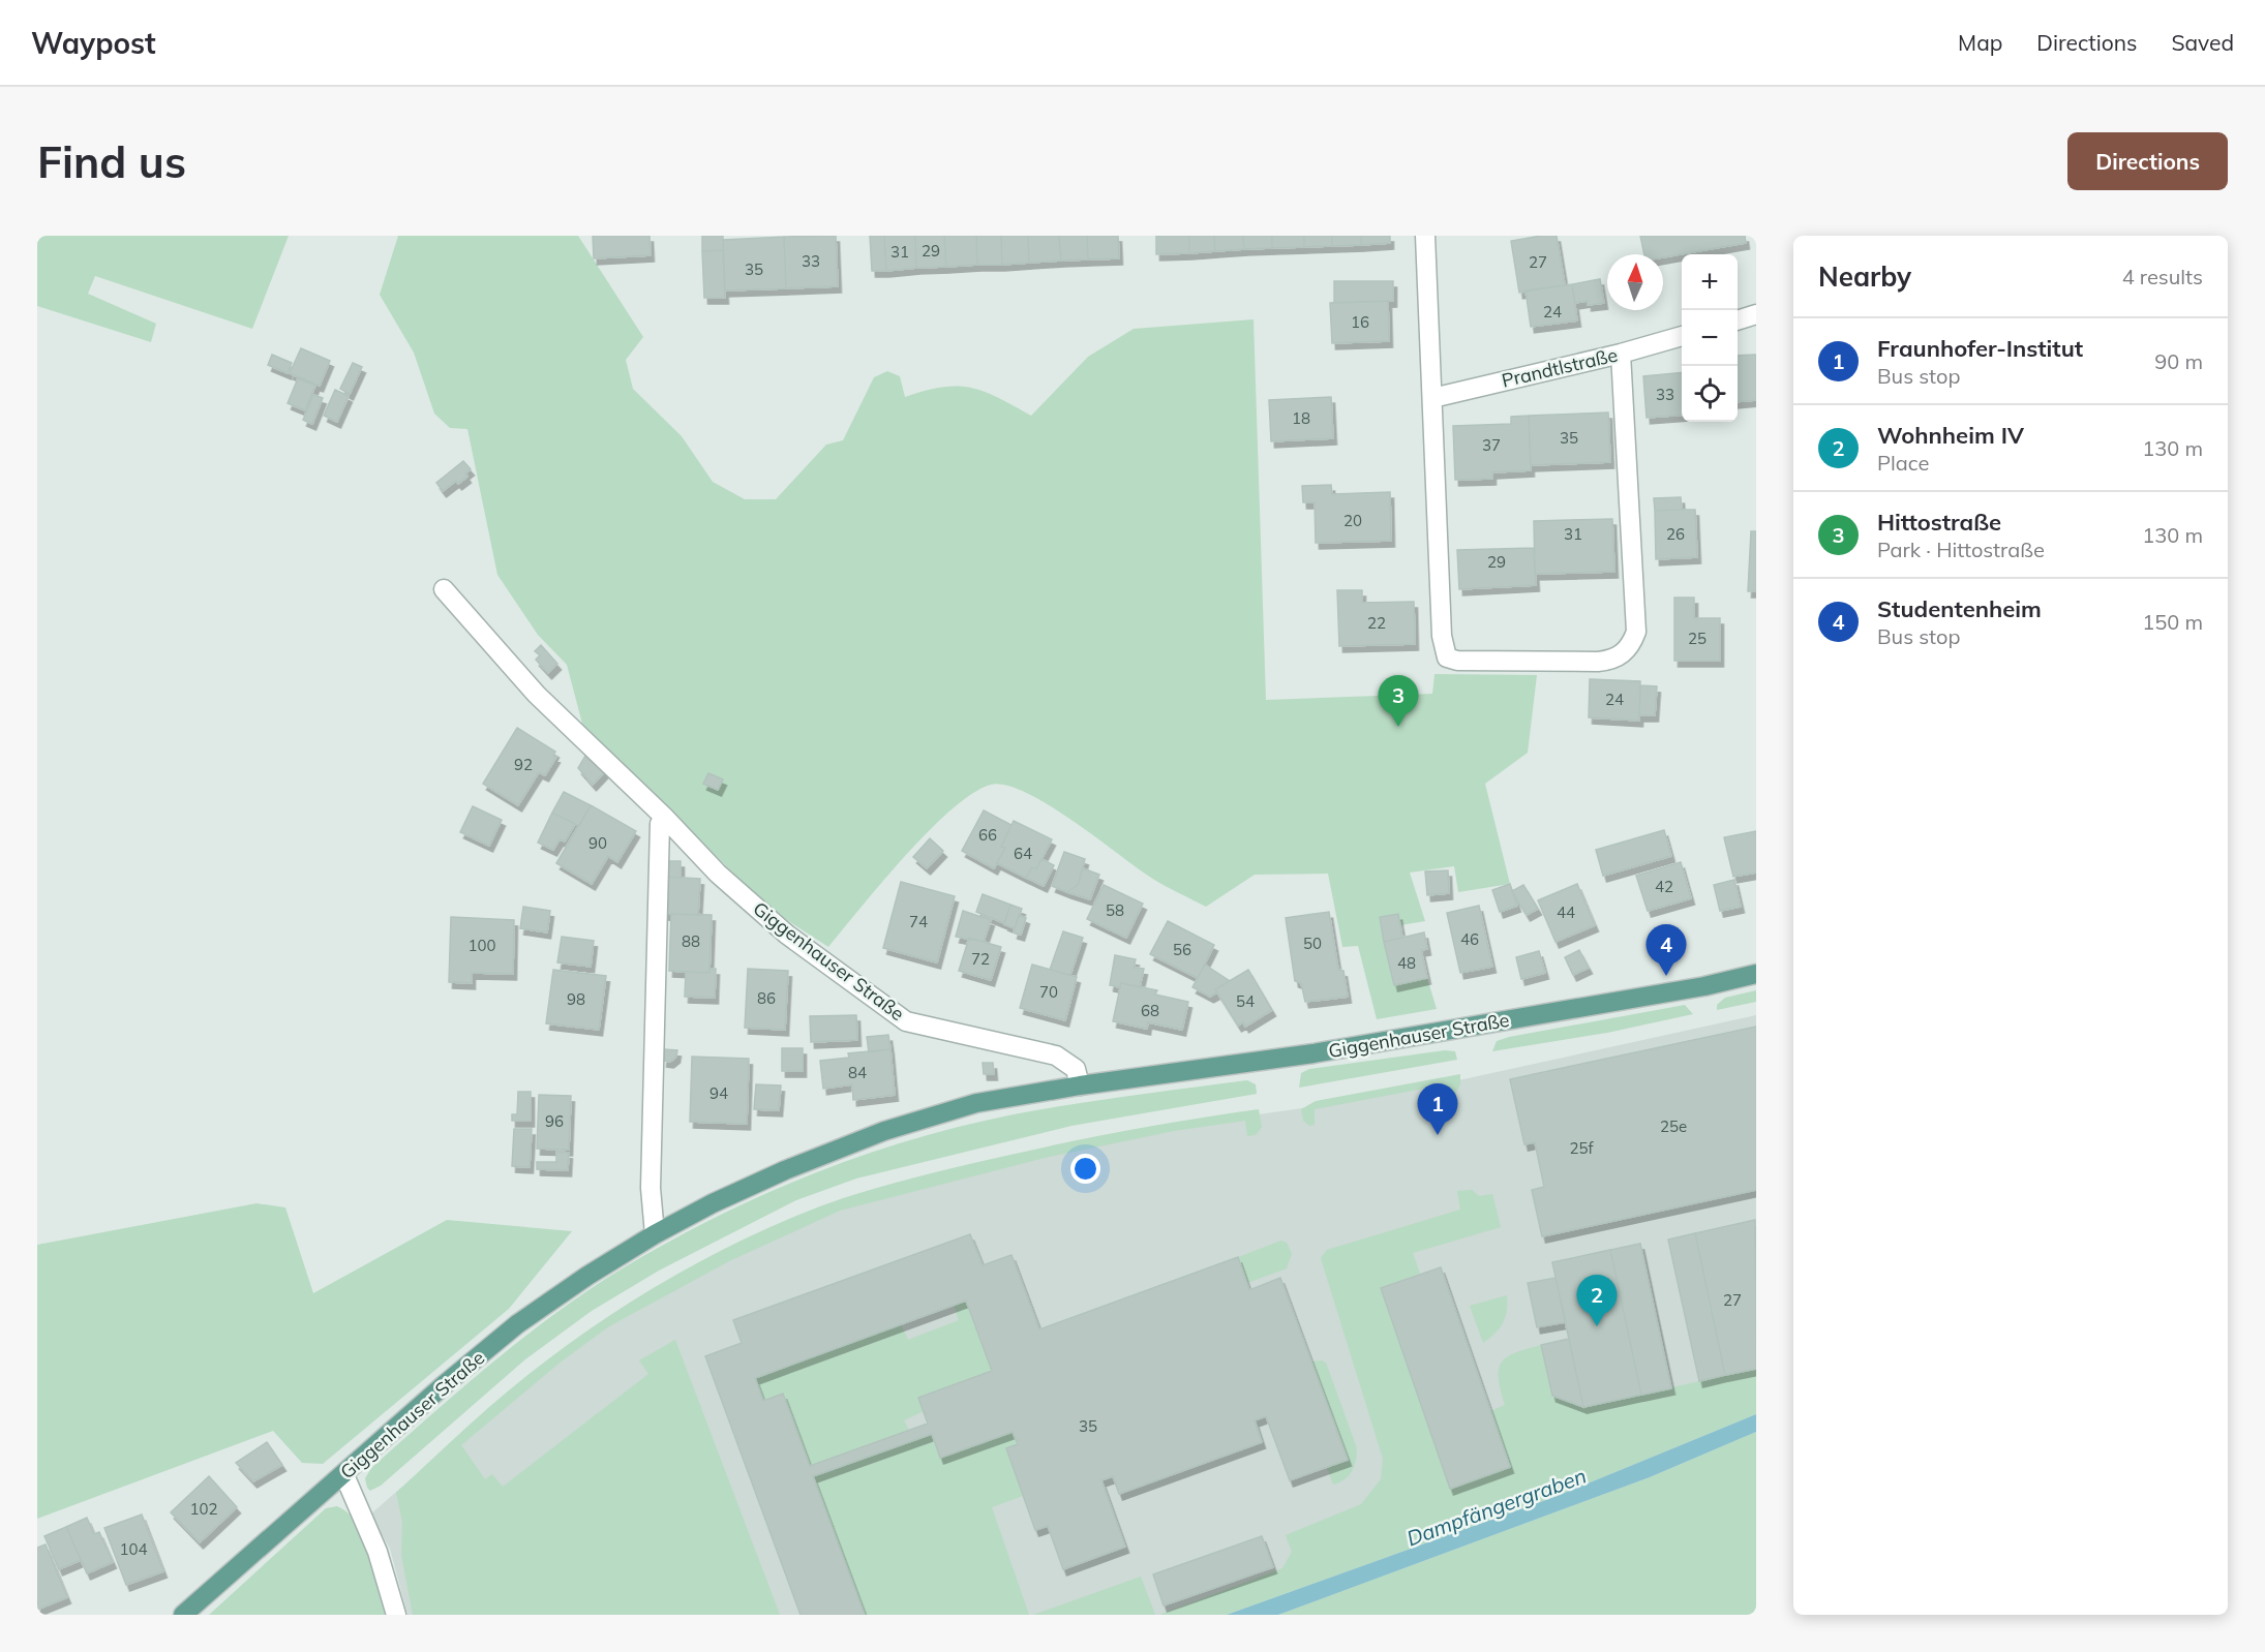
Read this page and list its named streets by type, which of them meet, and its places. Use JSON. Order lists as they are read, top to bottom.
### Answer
{
  "streets": {
    "main road": ["Giggenhauser Straße"],
    "street": ["Prandtlstraße"]
  },
  "water": ["Dampfängergraben"],
  "house_numbers": [
    "29",
    "31",
    "33",
    "27",
    "35",
    "24",
    "16",
    "33",
    "18",
    "35",
    "37",
    "20",
    "31",
    "26",
    "29",
    "22",
    "25",
    "24",
    "92",
    "66",
    "90",
    "64",
    "42",
    "58",
    "44",
    "74",
    "46",
    "88",
    "50",
    "100",
    "56",
    "72",
    "48",
    "70",
    "86",
    "98",
    "54",
    "68",
    "84",
    "94",
    "96",
    "25e",
    "25f",
    "27",
    "35",
    "102",
    "104"
  ],
  "north": "top",
  "page": {
    "header": "Waypost",
    "nav": ["Map", "Directions", "Saved"],
    "buttons": "Directions",
    "title": "Find us",
    "heading": ["Nearby", "4 results"],
    "map_buttons": ["+", "−"],
    "list": [
      {
        "mark": "1",
        "name": "Fraunhofer-Institut",
        "note": "Bus stop",
        "value": "90 m"
      },
      {
        "mark": "2",
        "name": "Wohnheim IV",
        "note": "Place",
        "value": "130 m"
      },
      {
        "mark": "3",
        "name": "Hittostraße",
        "note": "Park · Hittostraße",
        "value": "130 m"
      },
      {
        "mark": "4",
        "name": "Studentenheim",
        "note": "Bus stop",
        "value": "150 m"
      }
    ],
    "pins": [
      "3",
      "4",
      "1",
      "2"
    ]
  }
}
